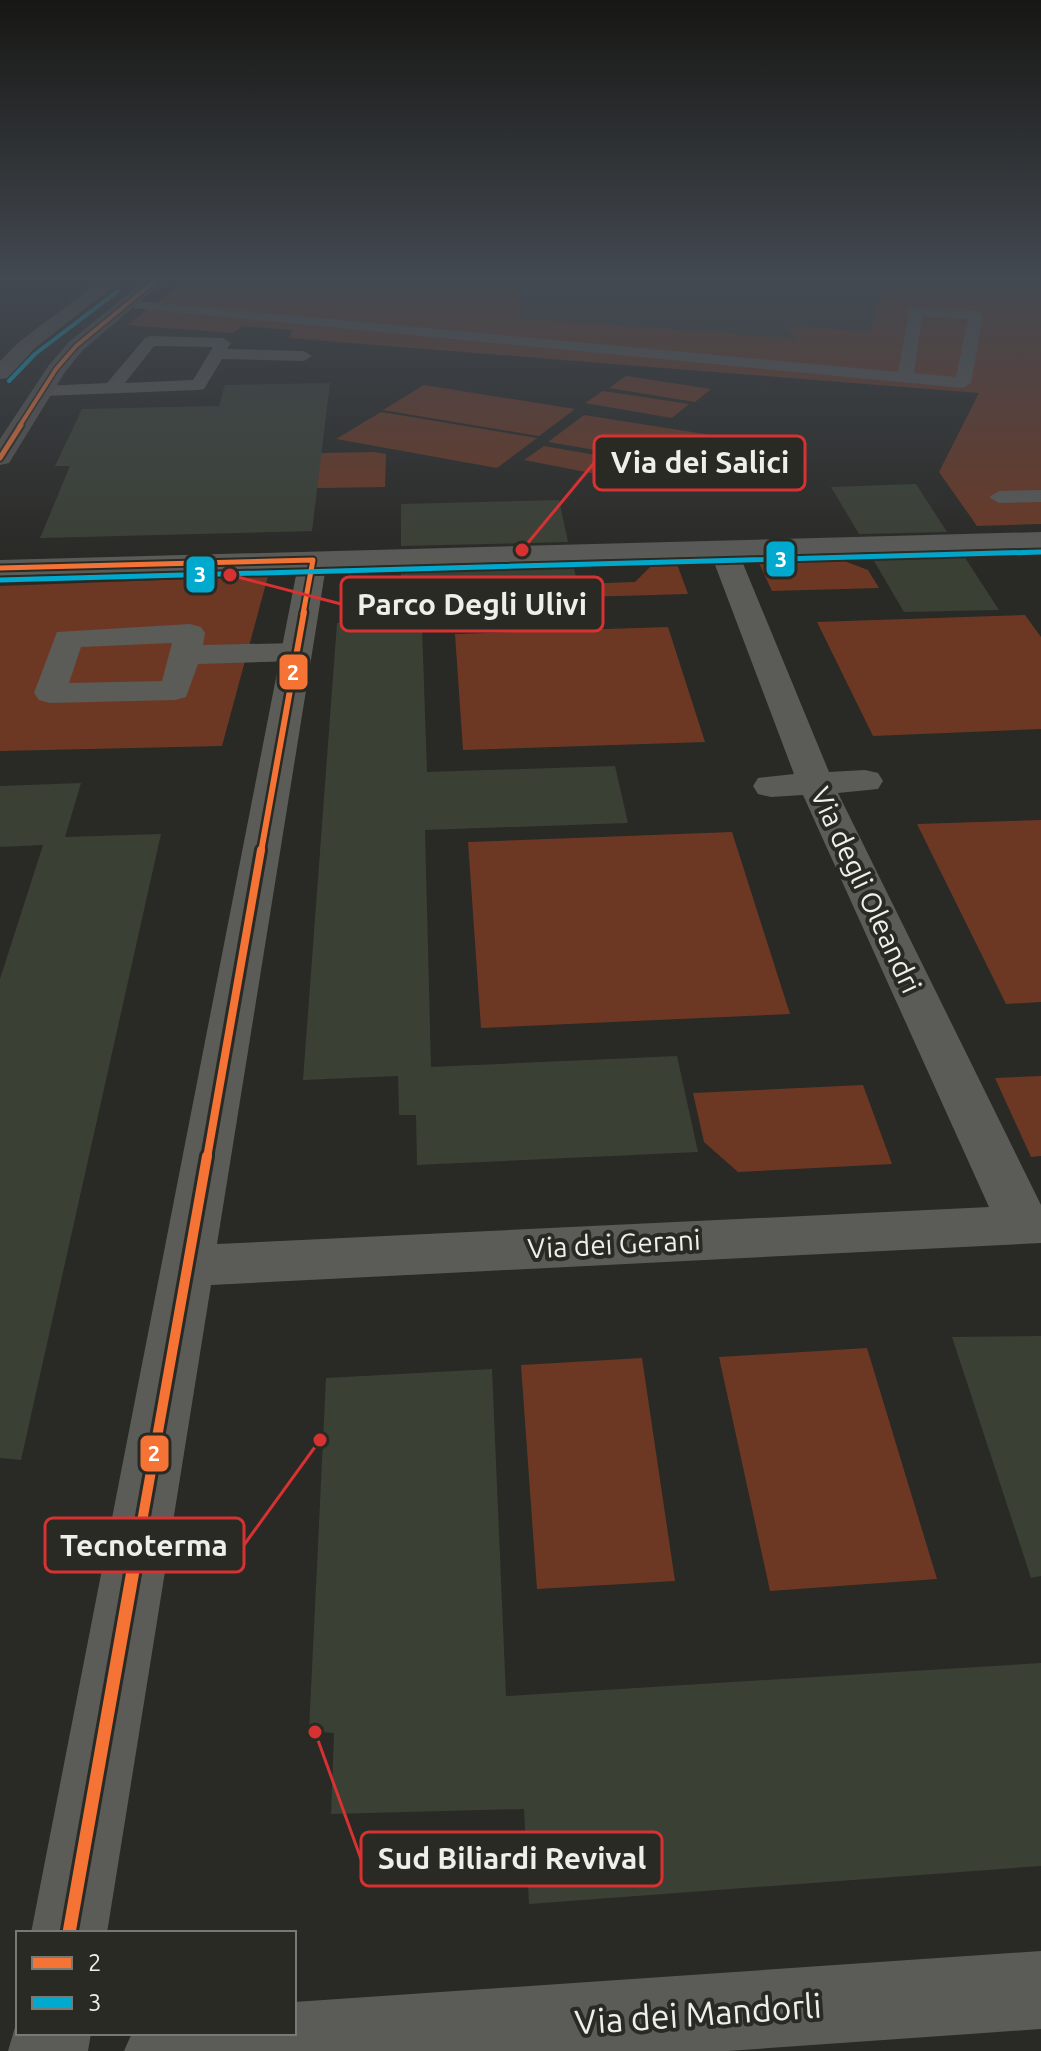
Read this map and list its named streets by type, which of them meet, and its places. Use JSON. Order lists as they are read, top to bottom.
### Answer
{
  "streets": {
    "street": ["Via degli Oleandri", "Via dei Gerani", "Via dei Mandorli"]
  },
  "crossings": [
    ["Via degli Oleandri", "Via dei Gerani"]
  ],
  "places": [
    "Via dei Salici",
    "Parco Degli Ulivi",
    "Tecnoterma",
    "Sud Biliardi Revival"
  ],
  "lines": ["transit line 2", "transit line 3"],
  "legend": ["2", "3"]
}
